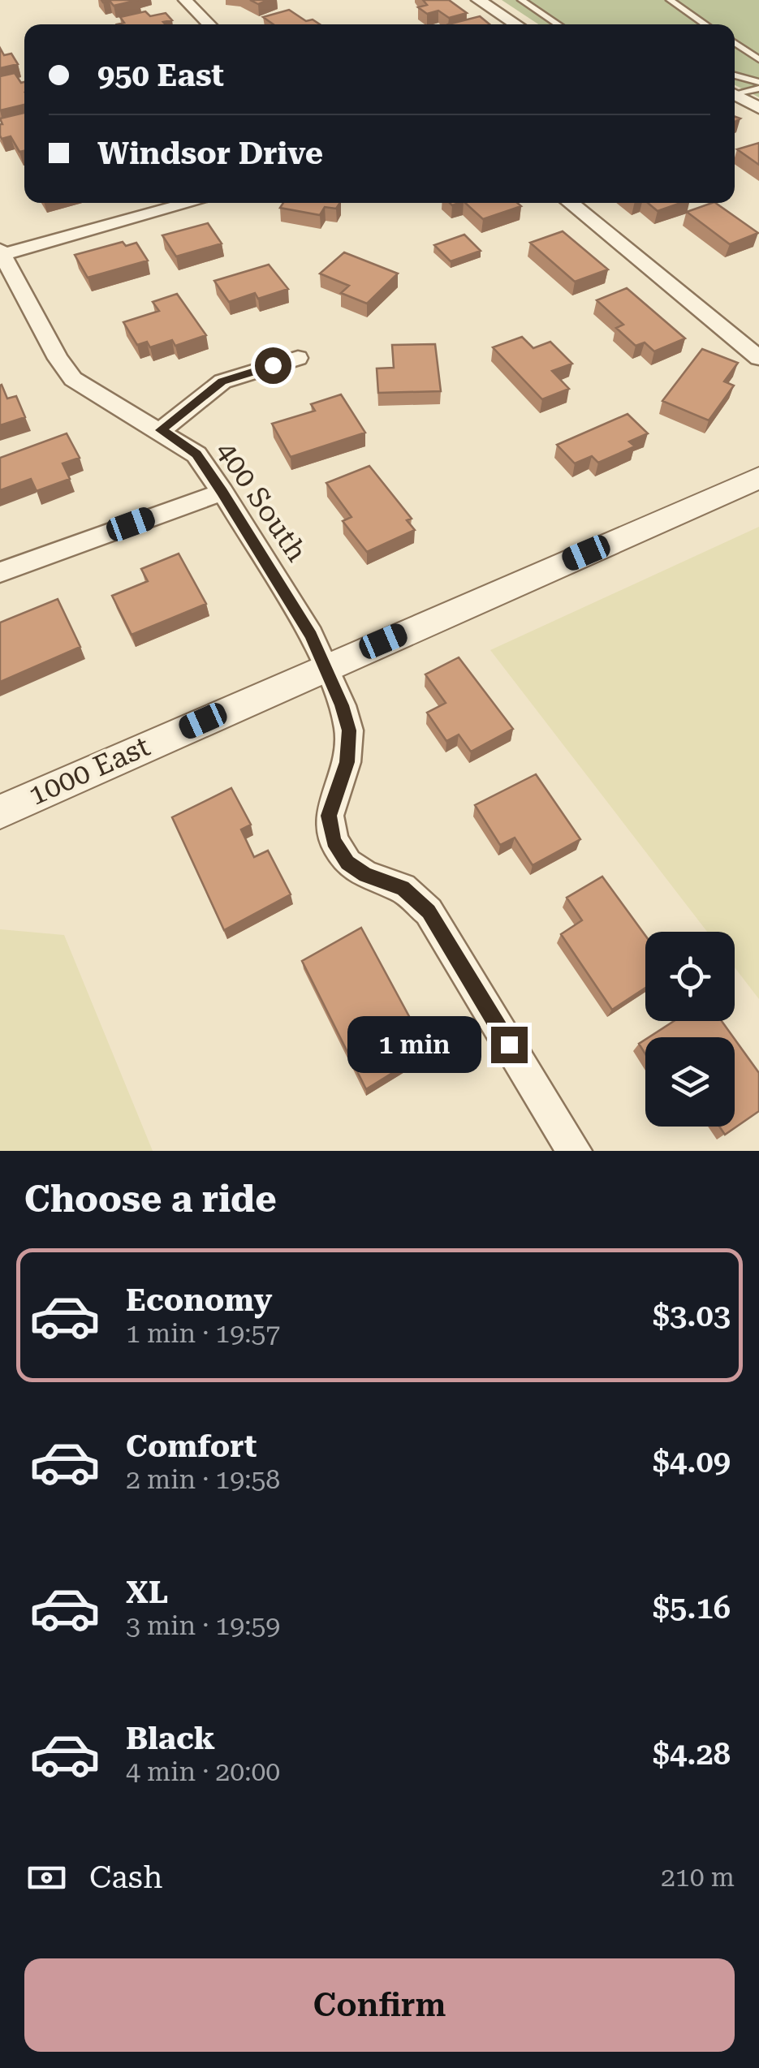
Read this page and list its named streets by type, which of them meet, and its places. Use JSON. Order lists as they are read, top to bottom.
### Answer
{
  "streets": {
    "street": ["400 South", "1000 East"]
  },
  "crossings": [
    ["400 South", "1000 East"]
  ],
  "page": {
    "banner": ["950 East", "Windsor Drive"],
    "bubble": "1 min",
    "heading": "Choose a ride",
    "list": [
      {
        "name": "Economy",
        "note": "1 min · 19:57",
        "value": "$3.03"
      },
      {
        "name": "Comfort",
        "note": "2 min · 19:58",
        "value": "$4.09"
      },
      {
        "name": "XL",
        "note": "3 min · 19:59",
        "value": "$5.16"
      },
      {
        "name": "Black",
        "note": "4 min · 20:00",
        "value": "$4.28"
      }
    ],
    "pay": ["Cash", "210 m"],
    "buttons": "Confirm"
  }
}
